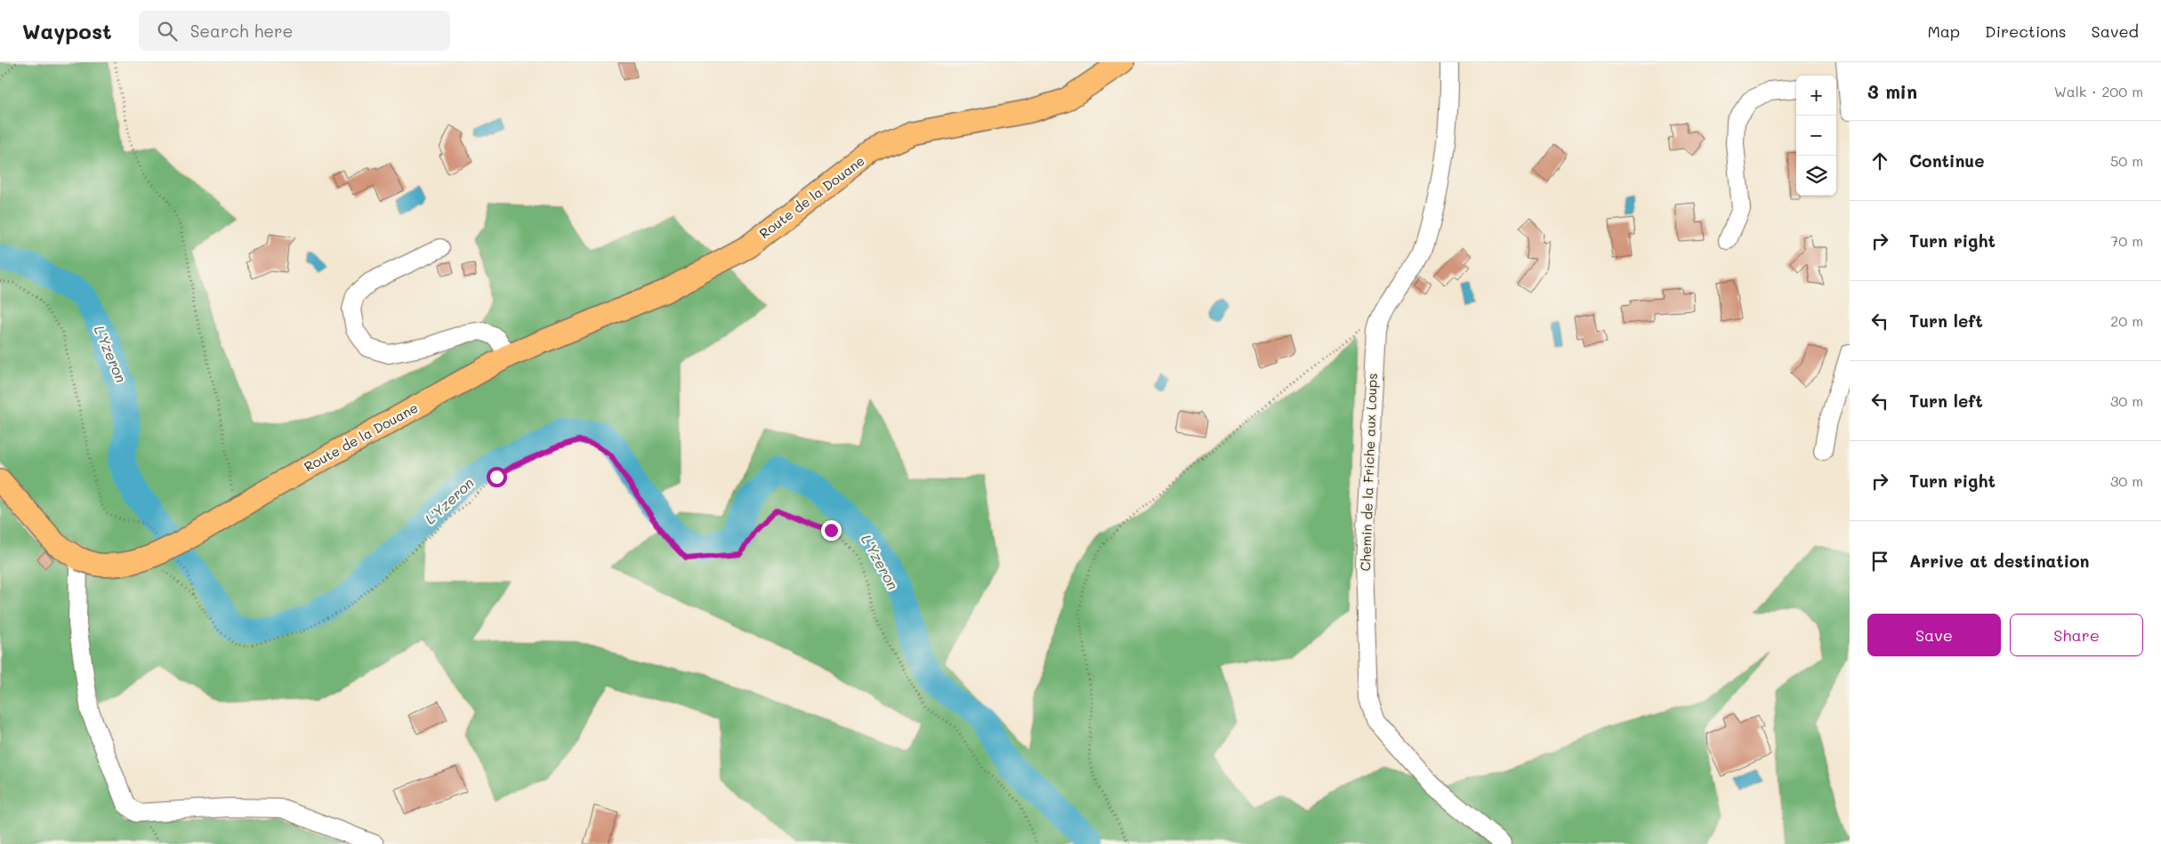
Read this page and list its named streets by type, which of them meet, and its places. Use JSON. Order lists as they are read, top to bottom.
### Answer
{
  "streets": {
    "main road": ["Route de la Douane"],
    "street": ["Chemin de la Friche aux Loups"]
  },
  "water": ["L'Yzeron"],
  "page": {
    "header": "Waypost",
    "search": "Search here",
    "nav": ["Map", "Directions", "Saved"],
    "heading": ["3 min", "Walk · 200 m"],
    "map_buttons": ["+", "−"],
    "list": [
      ["Continue", "50 m"],
      ["Turn right", "70 m"],
      ["Turn left", "20 m"],
      ["Turn left", "30 m"],
      ["Turn right", "30 m"],
      "Arrive at destination"
    ],
    "buttons": ["Save", "Share"]
  }
}
